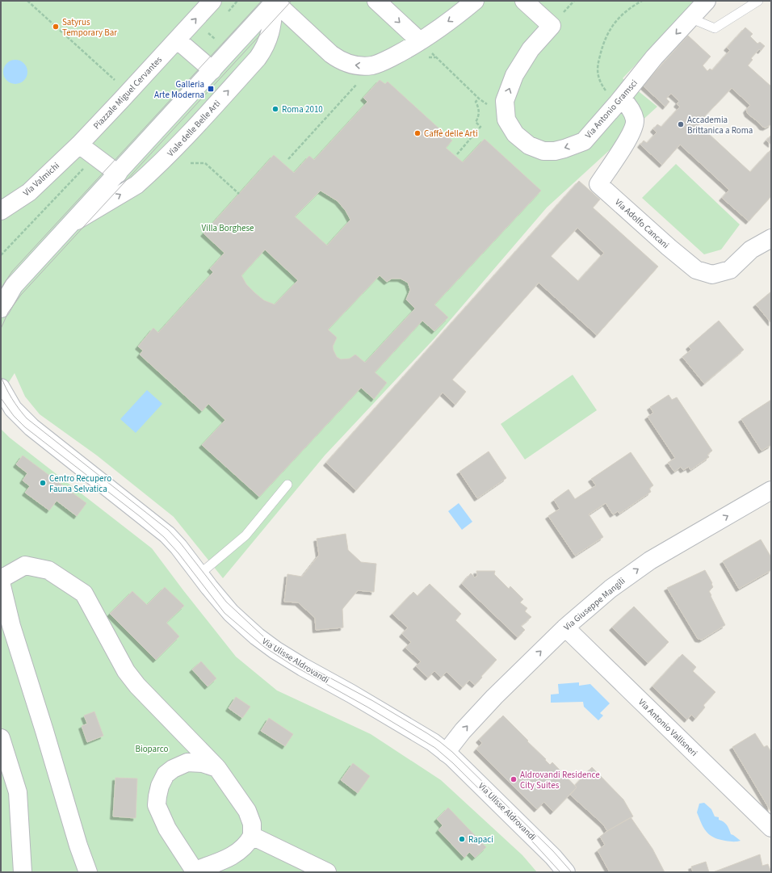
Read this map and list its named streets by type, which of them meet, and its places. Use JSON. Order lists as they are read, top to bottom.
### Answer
{
  "streets": {
    "street": [
      "Piazzale Miguel Cervantes",
      "Via Antonio Gramsci",
      "Viale delle Belle Arti",
      "Via Valmichi",
      "Via Adolfo Cancani",
      "Via Giuseppe Mangili",
      "Via Ulisse Aldrovandi",
      "Via Antonio Vallisneri"
    ]
  },
  "crossings": [
    ["Piazzale Miguel Cervantes", "Via Valmichi"],
    ["Via Antonio Gramsci", "Via Adolfo Cancani"],
    ["Via Giuseppe Mangili", "Via Ulisse Aldrovandi"],
    ["Via Giuseppe Mangili", "Via Antonio Vallisneri"]
  ],
  "one_way": ["Via Giuseppe Mangili"],
  "parks": ["Villa Borghese", "Bioparco"],
  "places": {
    "other": [
      "Satyrus Temporary Bar",
      "Roma 2010",
      "Accademia Brittanica a Roma",
      "Caffè delle Arti",
      "Centro Recupero Fauna Selvatica",
      "Aldrovandi Residence City Suites",
      "Rapaci"
    ],
    "transit": ["Galleria Arte Moderna"]
  }
}
